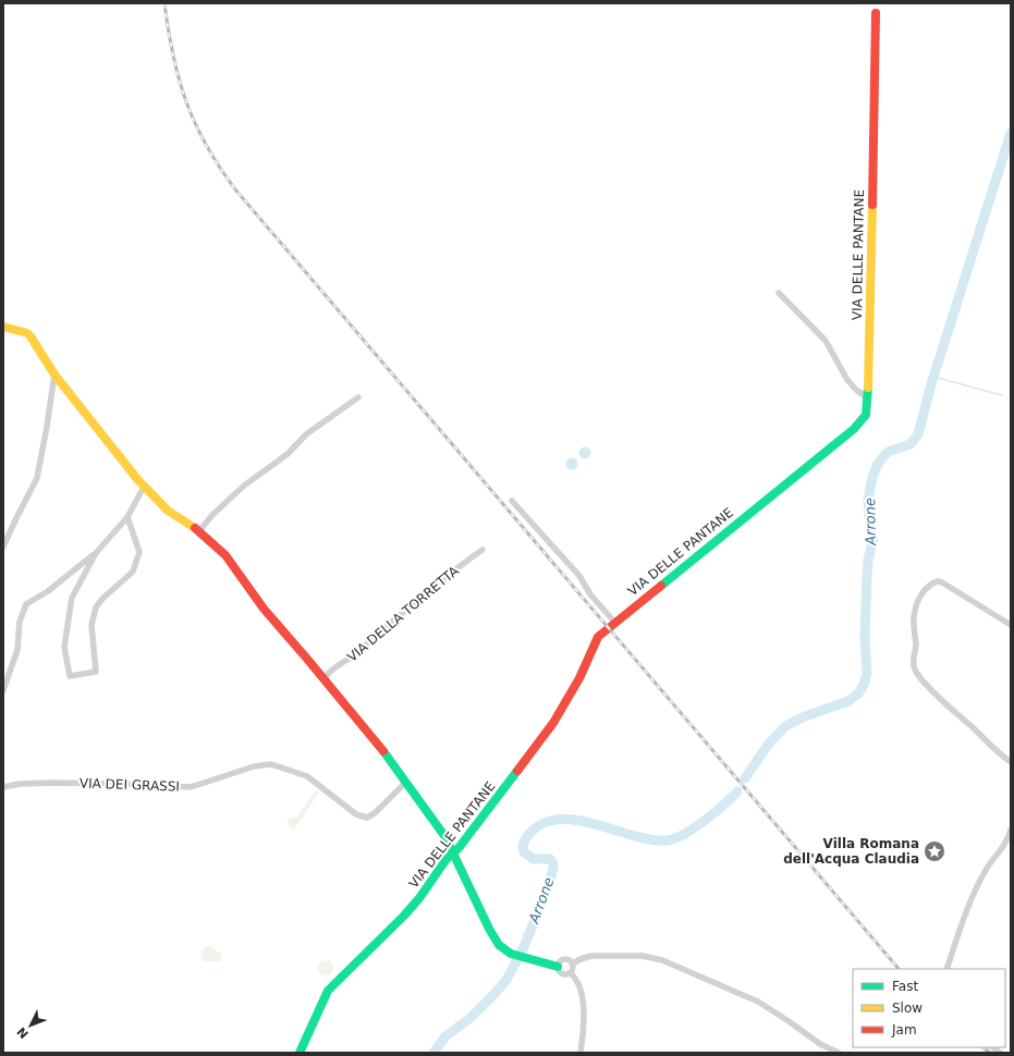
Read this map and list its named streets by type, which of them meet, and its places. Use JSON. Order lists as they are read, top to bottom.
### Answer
{
  "streets": {
    "street": ["VIA DELLE PANTANE", "VIA DELLA TORRETTA", "VIA DEI GRASSI"]
  },
  "water": ["Arrone"],
  "places": {
    "place": ["Villa Romana dell'Acqua Claudia"]
  },
  "legend": ["Fast", "Slow", "Jam"],
  "north": "bottom left"
}
